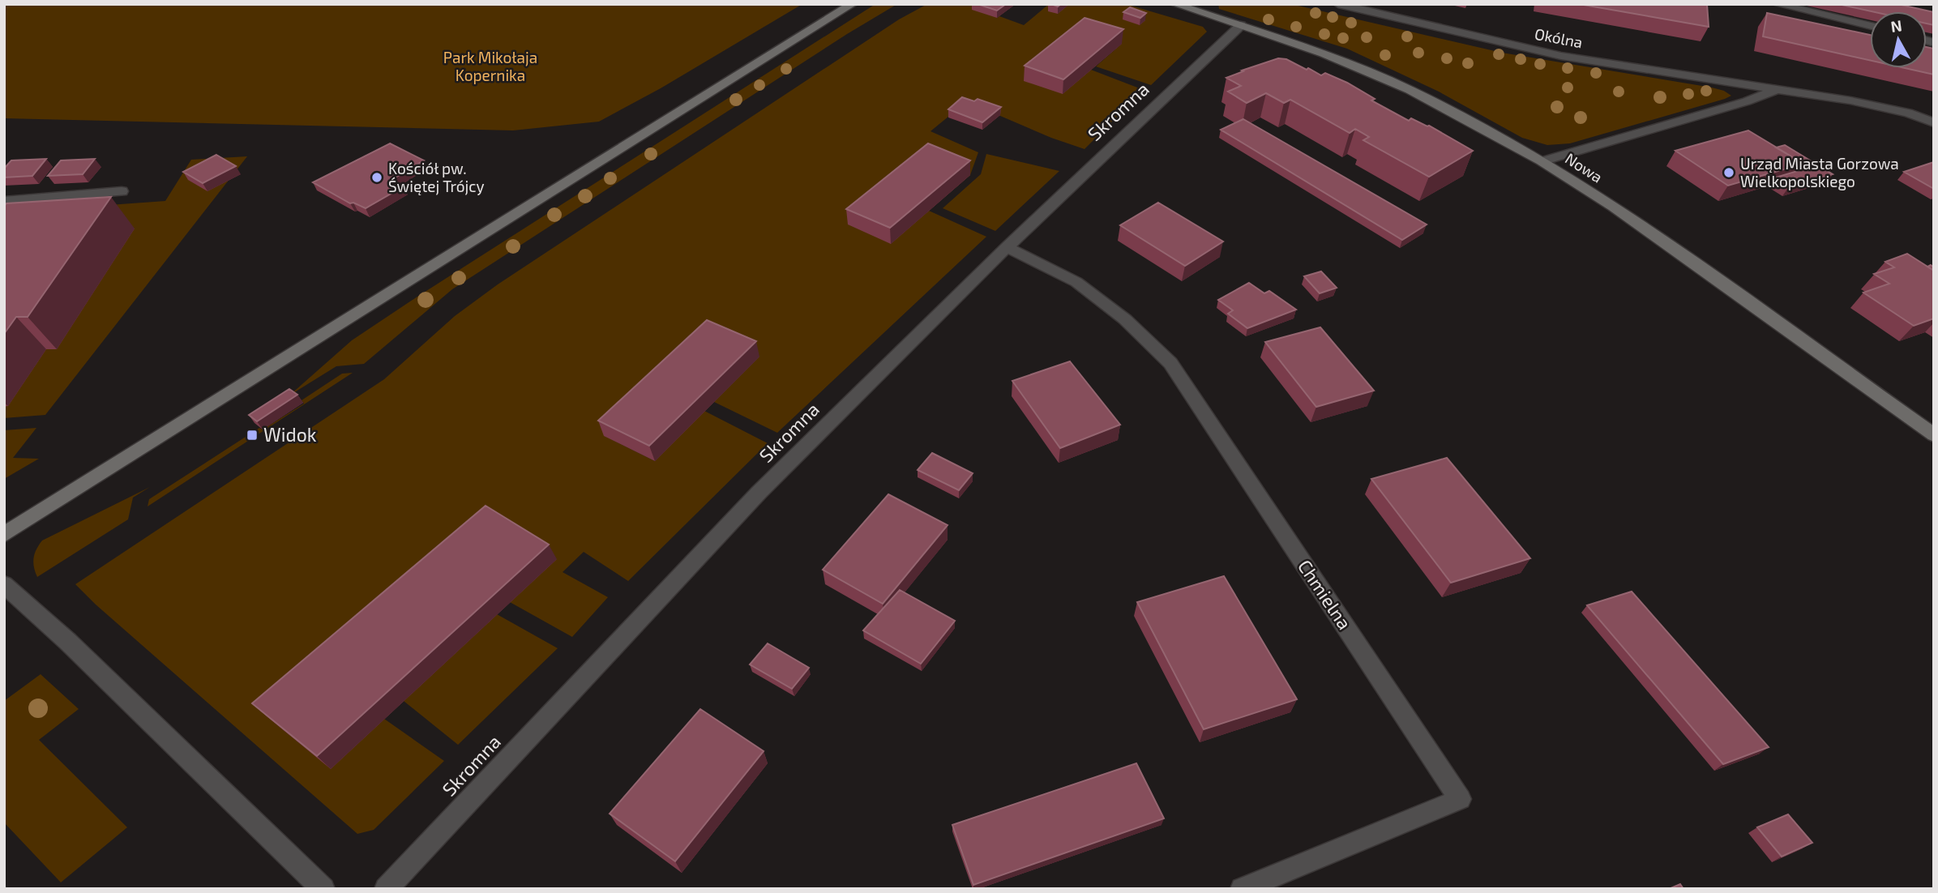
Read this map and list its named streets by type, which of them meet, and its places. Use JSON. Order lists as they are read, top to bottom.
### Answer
{
  "streets": {
    "street": [
      "Okólna",
      "Skromna",
      "Nowa",
      "Chmielna"
    ]
  },
  "crossings": [
    ["Okólna", "Nowa"],
    ["Skromna", "Nowa"],
    ["Skromna", "Chmielna"]
  ],
  "parks": ["Park Mikołaja Kopernika"],
  "places": {
    "other": ["Urząd Miasta Gorzowa Wielkopolskiego", "Kościół pw. Świętej Trójcy"],
    "transit": ["Widok"]
  },
  "north": "top"
}
